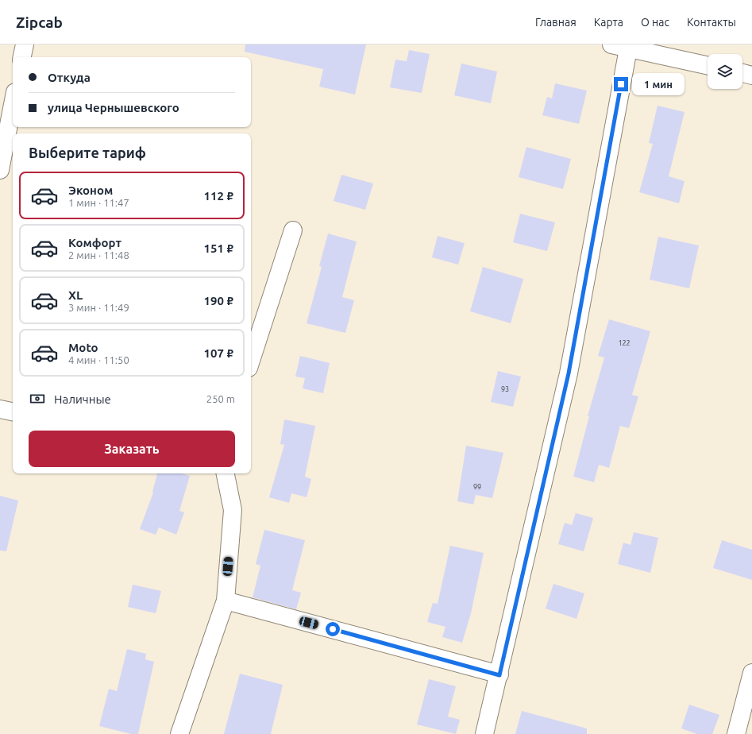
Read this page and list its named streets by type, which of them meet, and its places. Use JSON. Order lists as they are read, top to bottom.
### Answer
{
  "house_numbers": ["122", "93", "99"],
  "page": {
    "header": "Zipcab",
    "nav": [
      "Главная",
      "Карта",
      "О нас",
      "Контакты"
    ],
    "banner": ["Откуда", "улица Чернышевского"],
    "bubble": "1 мин",
    "heading": "Выберите тариф",
    "list": [
      {
        "name": "Эконом",
        "note": "1 мин · 11:47",
        "value": "112 ₽"
      },
      {
        "name": "Комфорт",
        "note": "2 мин · 11:48",
        "value": "151 ₽"
      },
      {
        "name": "XL",
        "note": "3 мин · 11:49",
        "value": "190 ₽"
      },
      {
        "name": "Moto",
        "note": "4 мин · 11:50",
        "value": "107 ₽"
      }
    ],
    "pay": ["Наличные", "250 m"],
    "buttons": "Заказать"
  }
}
